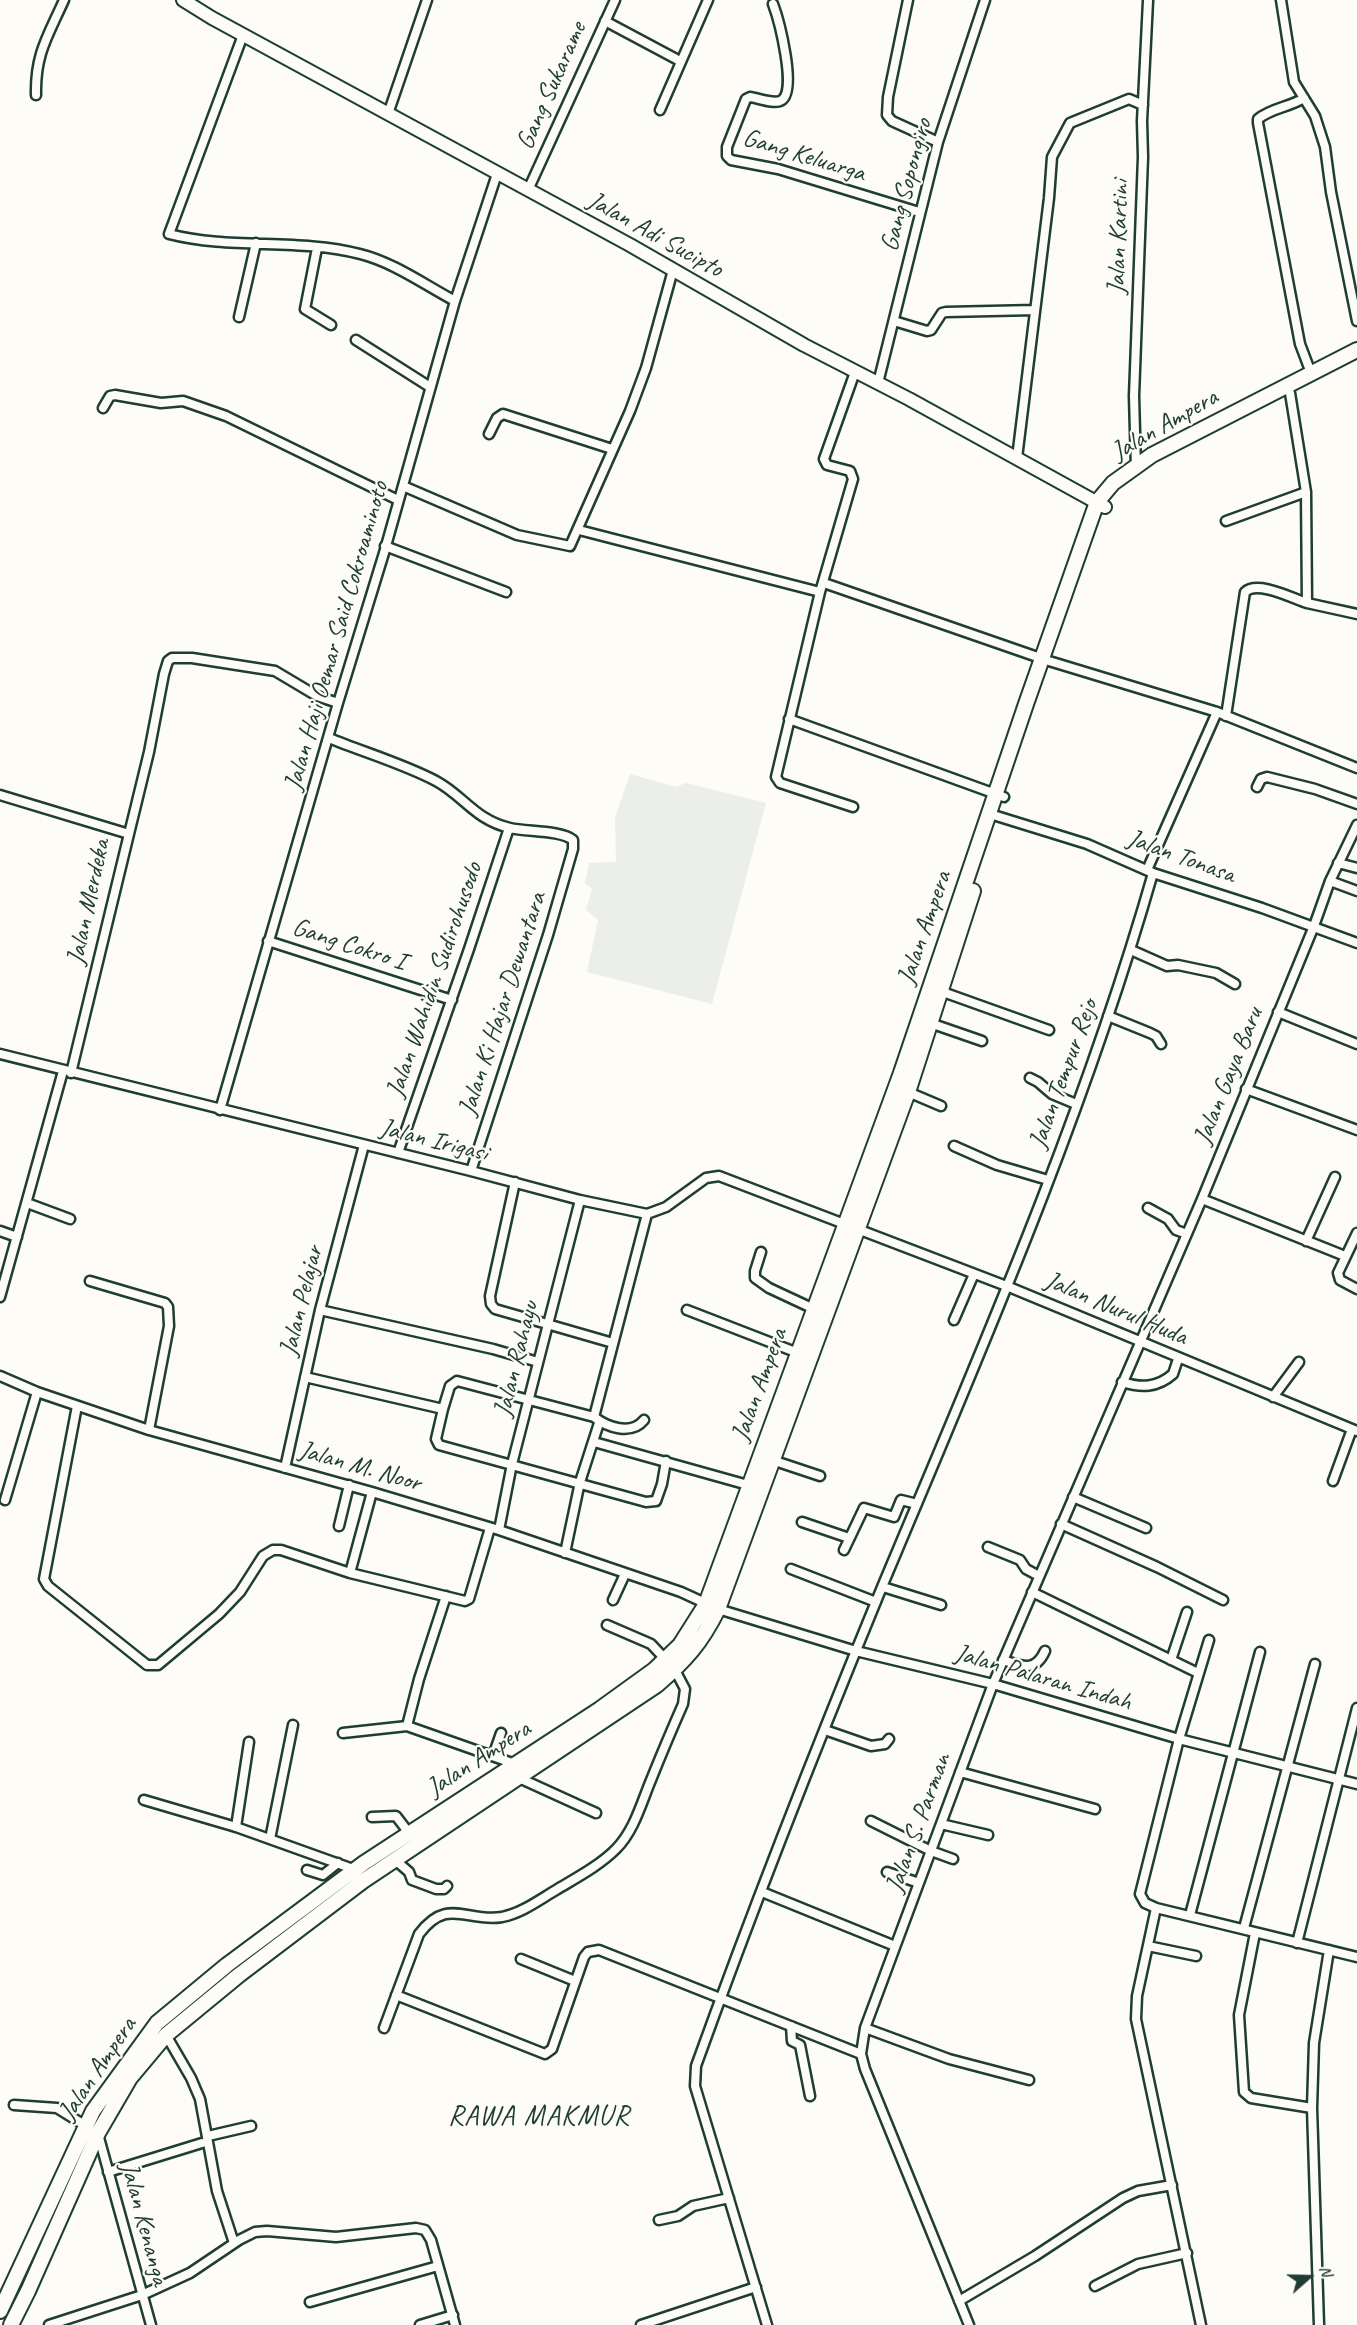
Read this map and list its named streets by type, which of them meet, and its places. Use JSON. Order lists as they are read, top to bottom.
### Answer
{
  "streets": {
    "main road": ["Jalan Ampera"],
    "street": [
      "Gang Sukarame",
      "Gang Keluarga",
      "Gang Sopongiro",
      "Jalan Adi Sucipto",
      "Jalan Kartini",
      "Jalan Haji Oemar Said Cokroaminoto",
      "Jalan Tonasa",
      "Jalan Merdeka",
      "Gang Cokro I",
      "Jalan Wahidin Sudirohusodo",
      "Jalan Ki Hajar Dewantara",
      "Jalan Tempur Rejo",
      "Jalan Gaya Baru",
      "Jalan Irigasi",
      "Jalan Pelajar",
      "Jalan Nurul Huda",
      "Jalan Rahayu",
      "Jalan M. Noor",
      "Jalan Palaran Indah",
      "Jalan S. Parman",
      "Jalan Kenanga"
    ]
  },
  "crossings": [
    ["Gang Sukarame", "Jalan Adi Sucipto"],
    ["Gang Keluarga", "Gang Sopongiro"],
    ["Gang Sopongiro", "Jalan Adi Sucipto"],
    ["Jalan Adi Sucipto", "Jalan Ampera"],
    ["Jalan Adi Sucipto", "Jalan Haji Oemar Said Cokroaminoto"],
    ["Jalan Kartini", "Jalan Ampera"],
    ["Jalan Ampera", "Jalan Tonasa"],
    ["Jalan Ampera", "Jalan Nurul Huda"],
    ["Jalan Ampera", "Jalan M. Noor"],
    ["Jalan Ampera", "Jalan Palaran Indah"],
    ["Jalan Ampera", "Jalan Kenanga"],
    ["Jalan Haji Oemar Said Cokroaminoto", "Gang Cokro I"],
    ["Jalan Haji Oemar Said Cokroaminoto", "Jalan Irigasi"],
    ["Jalan Tonasa", "Jalan Tempur Rejo"],
    ["Jalan Tonasa", "Jalan Gaya Baru"],
    ["Jalan Merdeka", "Jalan Irigasi"],
    ["Gang Cokro I", "Jalan Wahidin Sudirohusodo"],
    ["Jalan Wahidin Sudirohusodo", "Jalan Ki Hajar Dewantara"],
    ["Jalan Wahidin Sudirohusodo", "Jalan Irigasi"],
    ["Jalan Ki Hajar Dewantara", "Jalan Irigasi"],
    ["Jalan Tempur Rejo", "Jalan Nurul Huda"],
    ["Jalan Tempur Rejo", "Jalan Palaran Indah"],
    ["Jalan Gaya Baru", "Jalan Nurul Huda"],
    ["Jalan Gaya Baru", "Jalan S. Parman"],
    ["Jalan Irigasi", "Jalan Pelajar"],
    ["Jalan Irigasi", "Jalan Rahayu"],
    ["Jalan Pelajar", "Jalan M. Noor"],
    ["Jalan Nurul Huda", "Jalan S. Parman"],
    ["Jalan Rahayu", "Jalan M. Noor"],
    ["Jalan M. Noor", "Jalan Palaran Indah"],
    ["Jalan Palaran Indah", "Jalan S. Parman"]
  ],
  "districts": ["RAWA MAKMUR"],
  "north": "right"
}
